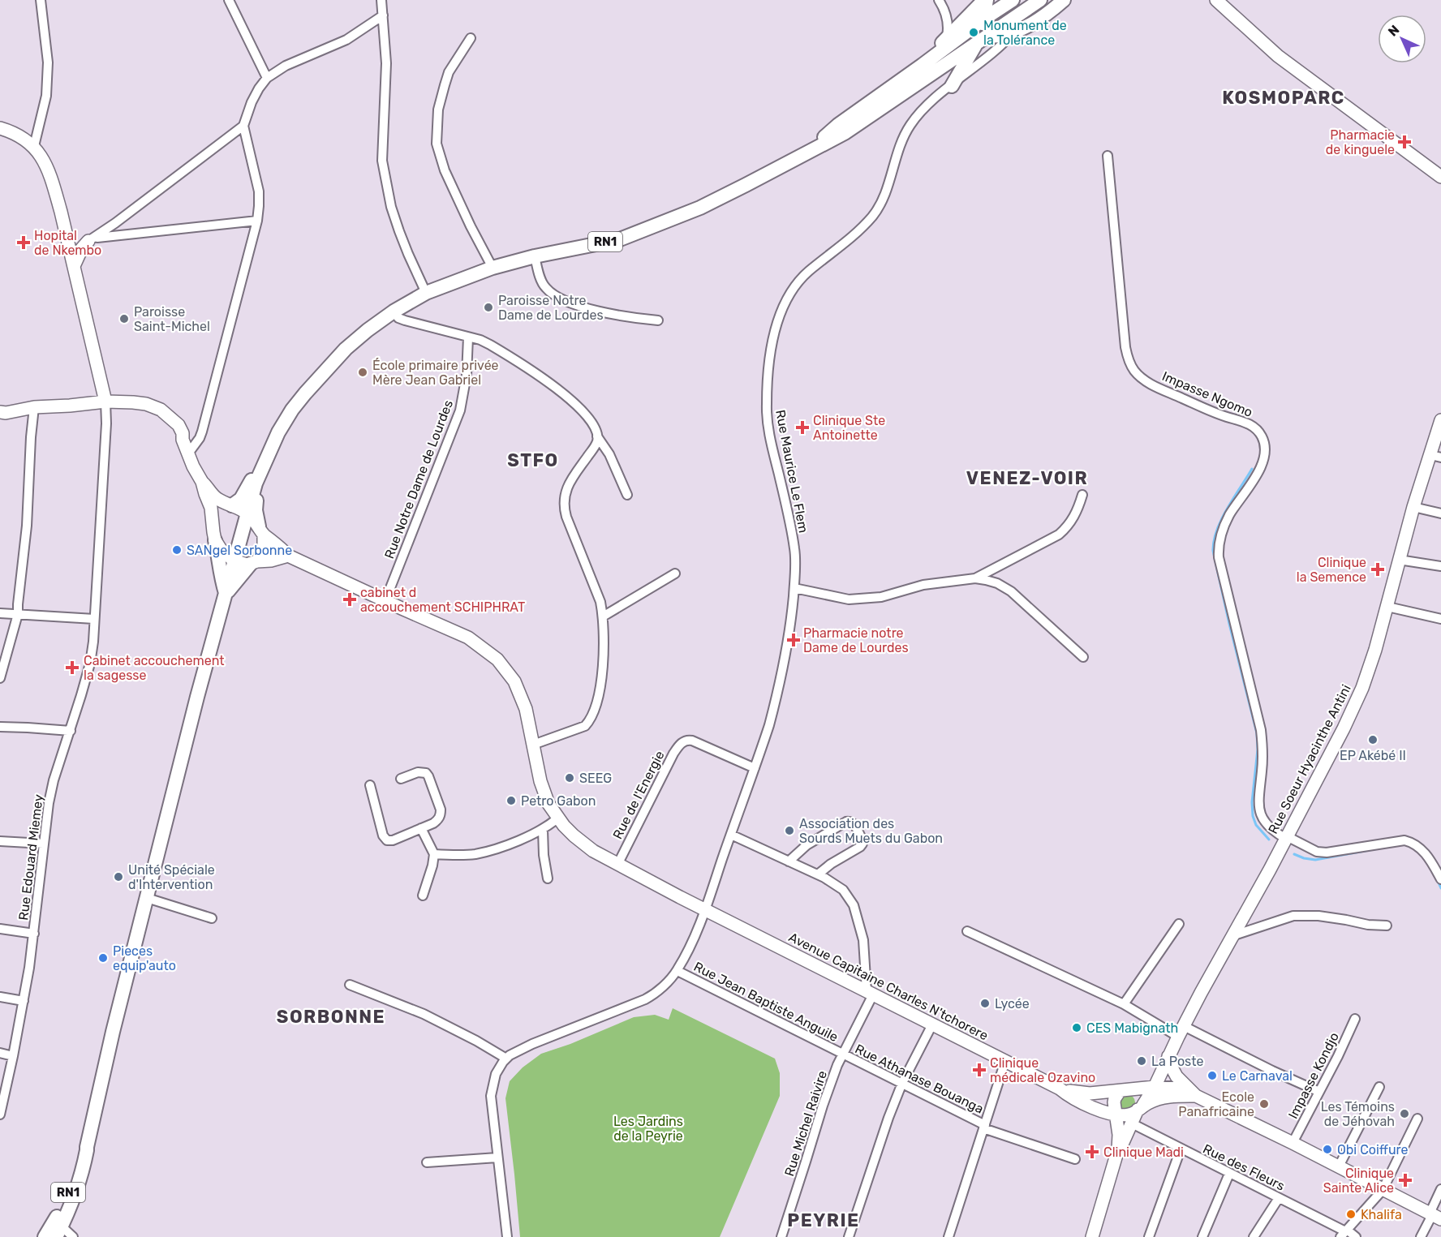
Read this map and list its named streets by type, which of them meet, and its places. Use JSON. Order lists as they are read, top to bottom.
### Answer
{
  "streets": {
    "main road": ["RN1", "Rue Soeur Hyacinthe Antini", "Avenue Capitaine Charles N'tchorere"],
    "street": [
      "Impasse Ngomo",
      "Rue Maurice Le Flem",
      "Rue Notre Dame de Lourdes",
      "Rue de l'Energie",
      "Rue Edouard Miemey",
      "Rue Jean Baptiste Anguile",
      "Impasse Kondjo",
      "Rue Athanase Bouanga",
      "Rue Michel Raivire",
      "Rue des Fleurs"
    ]
  },
  "crossings": [
    ["RN1", "Avenue Capitaine Charles N'tchorere"],
    ["Impasse Ngomo", "Rue Soeur Hyacinthe Antini"],
    ["Rue Maurice Le Flem", "Rue de l'Energie"],
    ["Rue Maurice Le Flem", "Avenue Capitaine Charles N'tchorere"],
    ["Rue Maurice Le Flem", "Rue Jean Baptiste Anguile"],
    ["Rue Notre Dame de Lourdes", "Avenue Capitaine Charles N'tchorere"],
    ["Rue Soeur Hyacinthe Antini", "Rue des Fleurs"],
    ["Rue de l'Energie", "Avenue Capitaine Charles N'tchorere"],
    ["Avenue Capitaine Charles N'tchorere", "Rue Michel Raivire"],
    ["Rue Jean Baptiste Anguile", "Rue Athanase Bouanga"],
    ["Rue Jean Baptiste Anguile", "Rue Michel Raivire"],
    ["Rue Athanase Bouanga", "Rue Michel Raivire"]
  ],
  "districts": [
    "KOSMOPARC",
    "STFO",
    "VENEZ-VOIR",
    "SORBONNE",
    "PEYRIE"
  ],
  "parks": ["Les Jardins de la Peyrie"],
  "places": {
    "other": [
      "Monument de la Tolérance",
      "Paroisse Notre Dame de Lourdes",
      "Paroisse Saint-Michel",
      "École primaire privée Mère Jean Gabriel",
      "SANgel Sorbonne",
      "EP Akébé II",
      "SEEG",
      "Petro Gabon",
      "Association des Sourds Muets du Gabon",
      "Unité Spéciale d'Intervention",
      "Pieces equip'auto",
      "Lycée",
      "CES Mabignath",
      "La Poste",
      "Le Carnaval",
      "Ecole Panafricaine",
      "Les Témoins de Jéhovah",
      "Obi Coiffure",
      "Khalifa"
    ],
    "health": [
      "Pharmacie de kinguele",
      "Hopital de Nkembo",
      "Clinique Ste Antoinette",
      "Clinique la Semence",
      "cabinet d accouchement SCHIPHRAT",
      "Pharmacie notre Dame de Lourdes",
      "Cabinet accouchement la sagesse",
      "Clinique médicale Ozavino",
      "Clinique Madi",
      "Clinique Sainte Alice"
    ]
  },
  "north": "top left"
}
